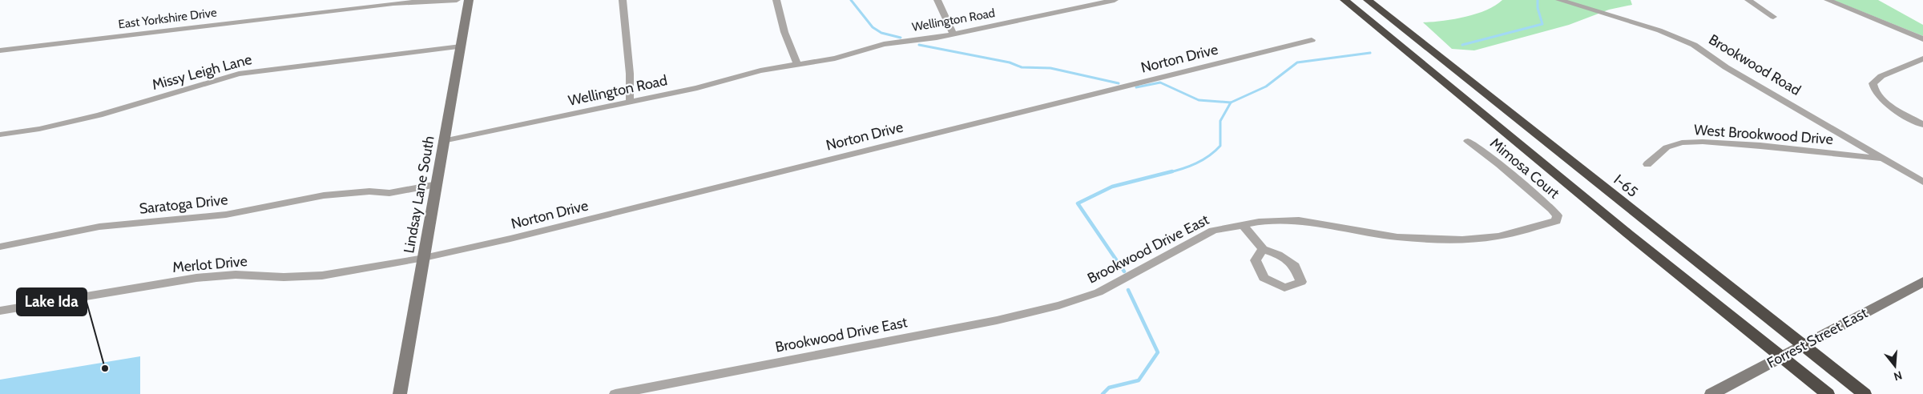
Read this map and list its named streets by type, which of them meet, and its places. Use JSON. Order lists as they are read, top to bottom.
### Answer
{
  "streets": {
    "highway": ["I-65"],
    "street": [
      "East Yorkshire Drive",
      "Wellington Road",
      "Norton Drive",
      "Brookwood Road",
      "Missy Leigh Lane",
      "West Brookwood Drive",
      "Mimosa Court",
      "Lindsay Lane South",
      "Saratoga Drive",
      "Brookwood Drive East",
      "Merlot Drive",
      "Forrest Street East"
    ]
  },
  "crossings": [
    ["Wellington Road", "Lindsay Lane South"],
    ["Norton Drive", "Lindsay Lane South"],
    ["Norton Drive", "Merlot Drive"],
    ["Brookwood Road", "West Brookwood Drive"],
    ["Missy Leigh Lane", "Lindsay Lane South"],
    ["Mimosa Court", "Brookwood Drive East"],
    ["Lindsay Lane South", "Saratoga Drive"],
    ["Lindsay Lane South", "Merlot Drive"]
  ],
  "places": ["Lake Ida"],
  "north": "bottom"
}
